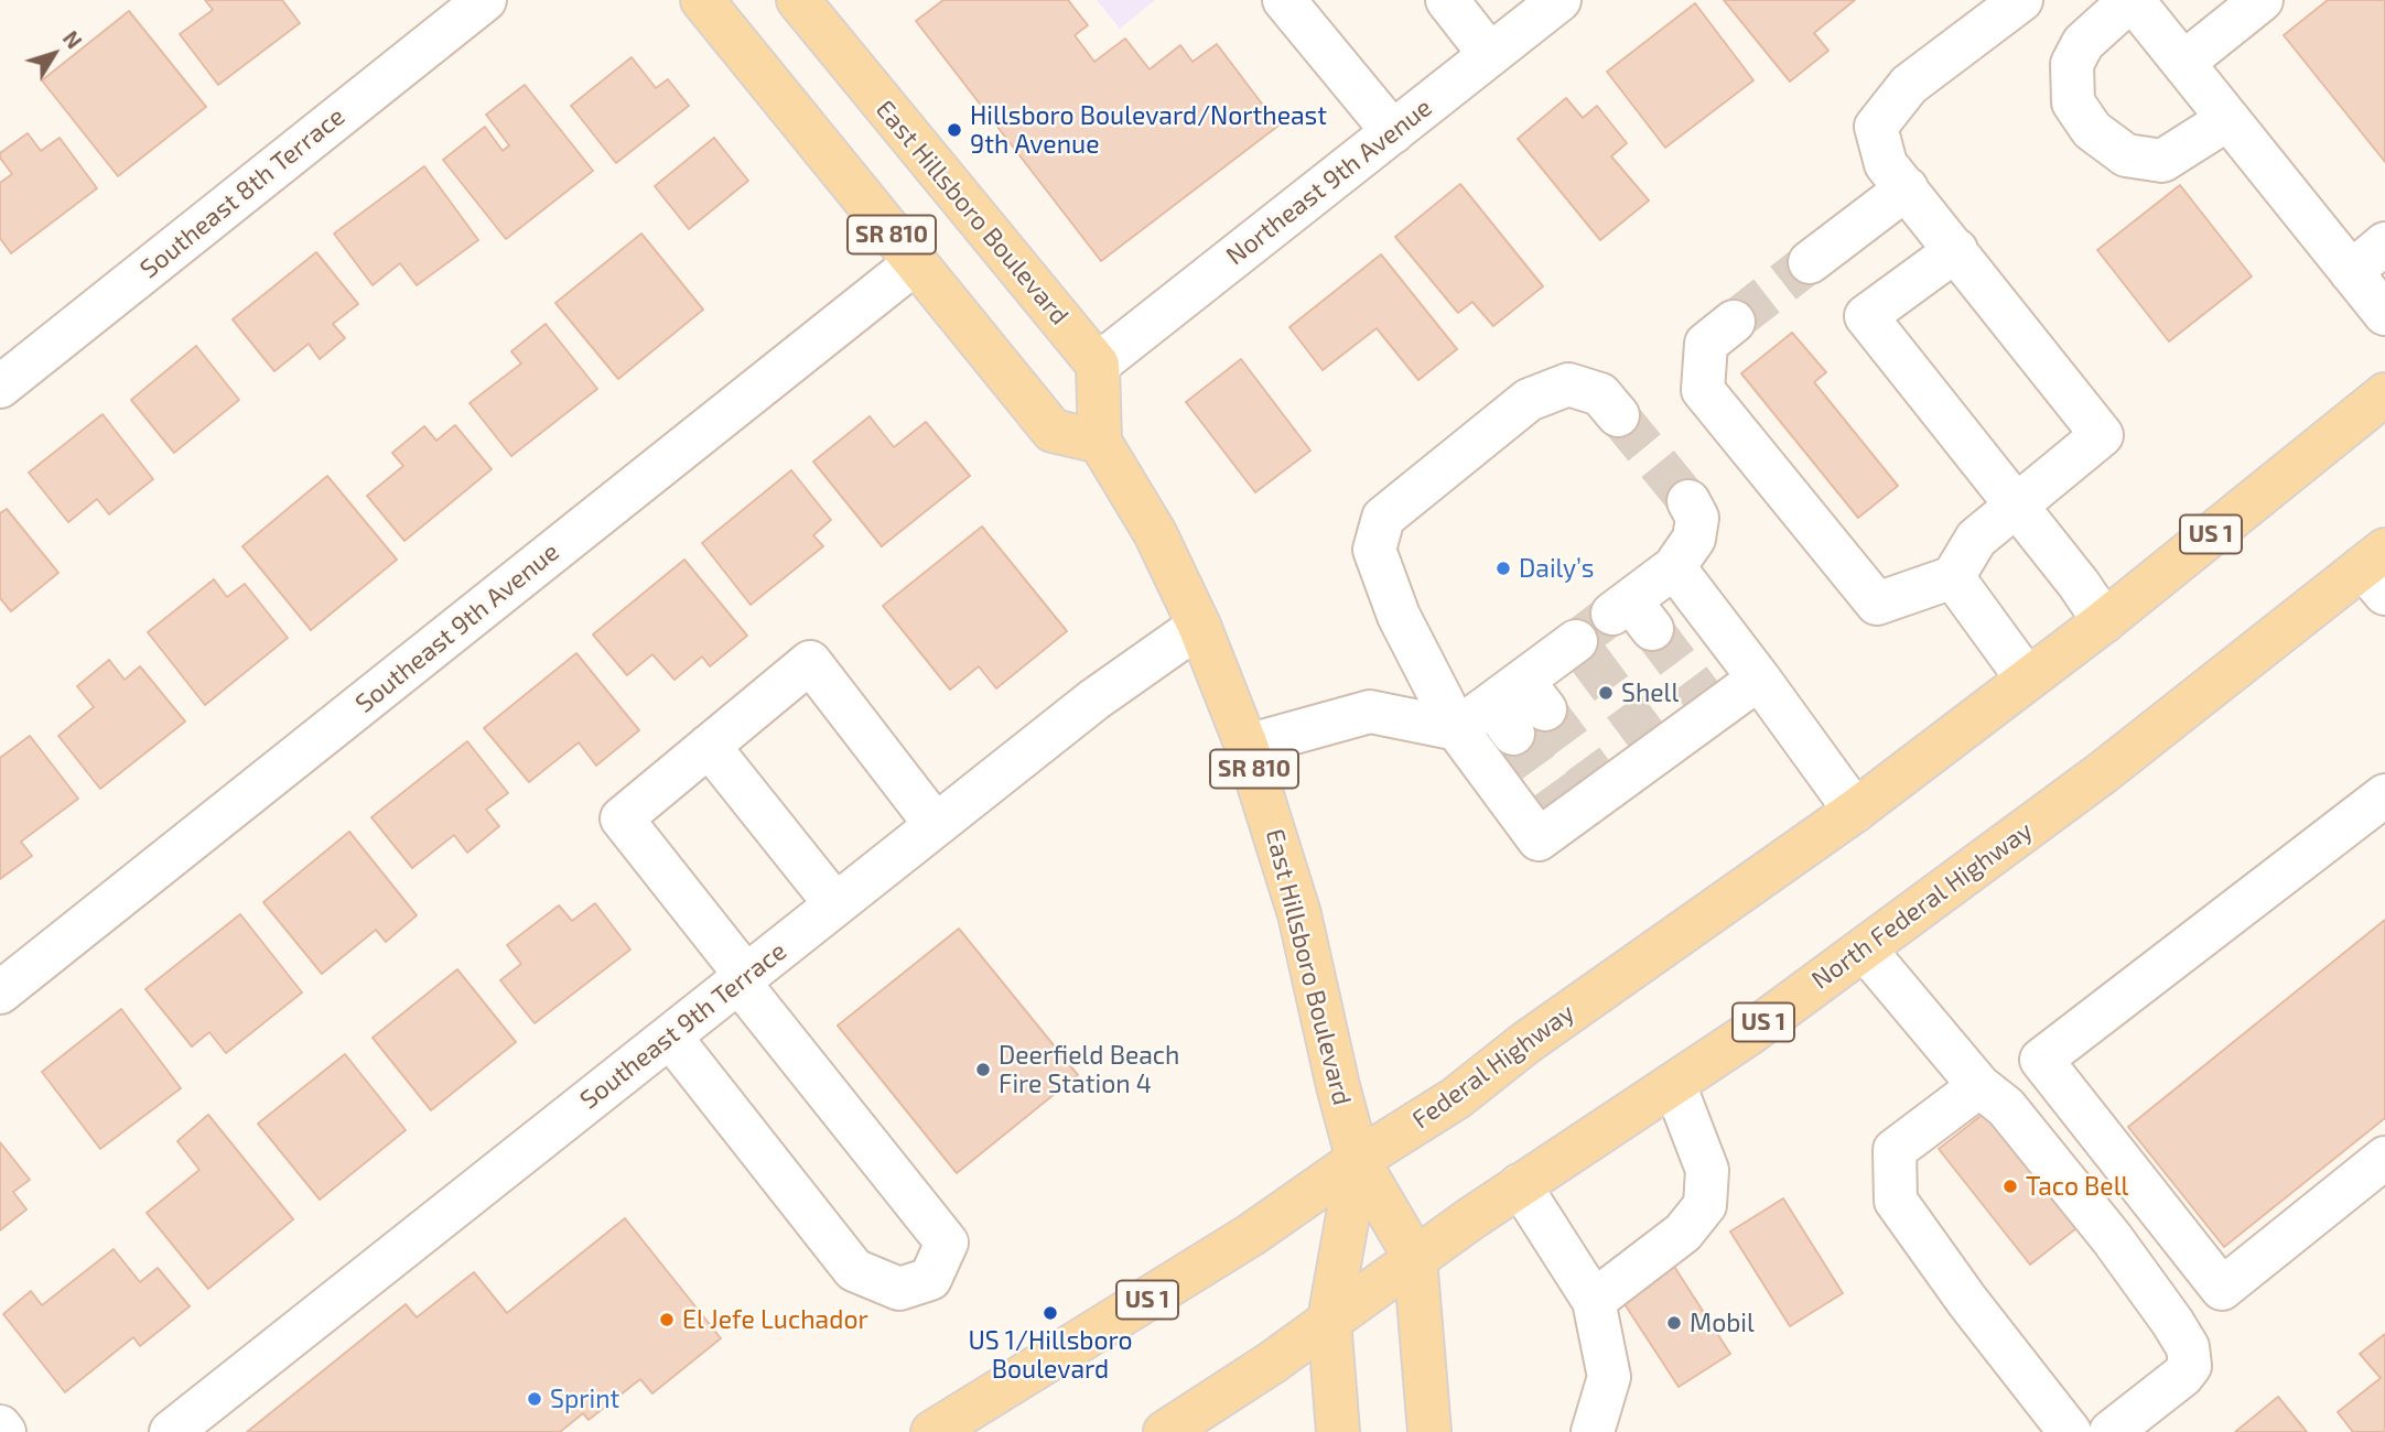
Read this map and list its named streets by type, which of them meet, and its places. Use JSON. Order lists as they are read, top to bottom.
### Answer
{
  "streets": {
    "main road": [
      "East Hillsboro Boulevard",
      "SR 810",
      "US 1",
      "North Federal Highway",
      "Federal Highway"
    ],
    "street": [
      "Northeast 9th Avenue",
      "Southeast 8th Terrace",
      "Southeast 9th Avenue",
      "Southeast 9th Terrace"
    ]
  },
  "crossings": [
    ["Northeast 9th Avenue", "East Hillsboro Boulevard"],
    ["East Hillsboro Boulevard", "SR 810"],
    ["East Hillsboro Boulevard", "US 1"],
    ["East Hillsboro Boulevard", "North Federal Highway"],
    ["East Hillsboro Boulevard", "Southeast 9th Terrace"],
    ["East Hillsboro Boulevard", "Federal Highway"],
    ["SR 810", "Southeast 9th Avenue"],
    ["US 1", "North Federal Highway"],
    ["US 1", "Federal Highway"]
  ],
  "places": [
    "Hillsboro Boulevard/Northeast 9th Avenue",
    "Daily’s",
    "Shell",
    "Deerfield Beach Fire Station 4",
    "Taco Bell",
    "US 1/Hillsboro Boulevard",
    "El Jefe Luchador",
    "Mobil",
    "Sprint"
  ],
  "north": "top right"
}
